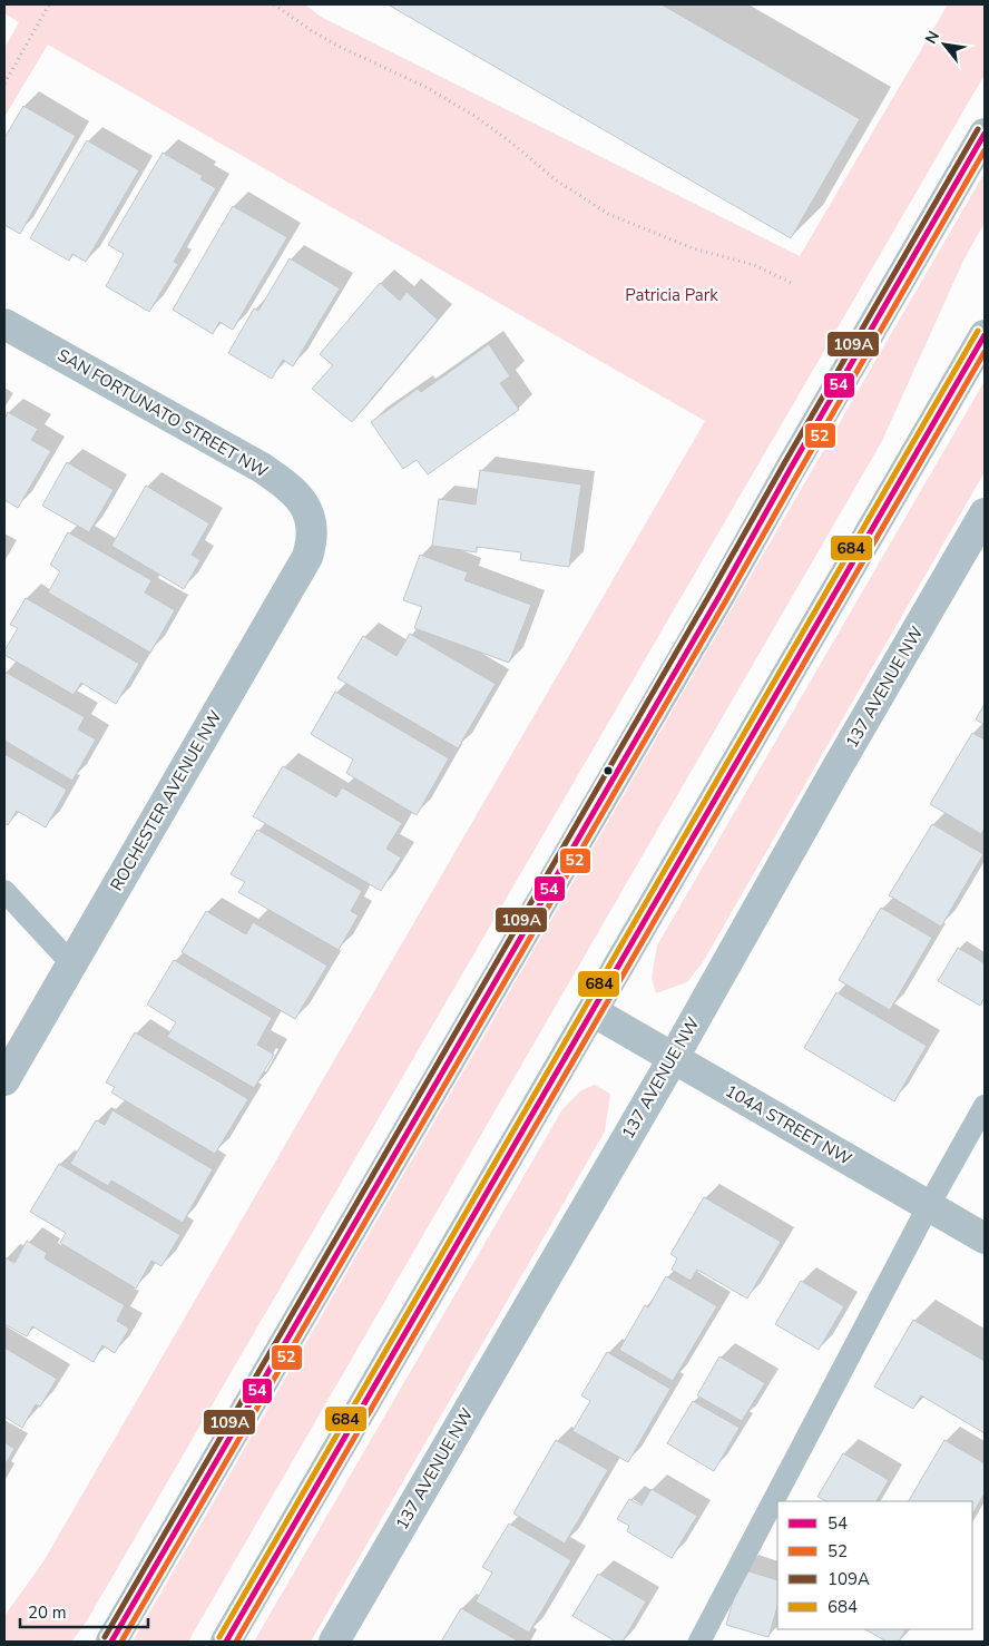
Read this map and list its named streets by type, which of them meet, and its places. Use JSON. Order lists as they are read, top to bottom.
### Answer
{
  "streets": {
    "street": [
      "SAN FORTUNATO STREET NW",
      "137 AVENUE NW",
      "ROCHESTER AVENUE NW",
      "104A STREET NW"
    ]
  },
  "crossings": [
    ["SAN FORTUNATO STREET NW", "ROCHESTER AVENUE NW"],
    ["137 AVENUE NW", "104A STREET NW"]
  ],
  "parks": ["Patricia Park"],
  "lines": [
    "transit line 109A",
    "transit line 54",
    "transit line 52",
    "transit line 684"
  ],
  "legend": [
    "54",
    "52",
    "109A",
    "684"
  ],
  "scale_bar": "20 m",
  "north": "top left"
}
